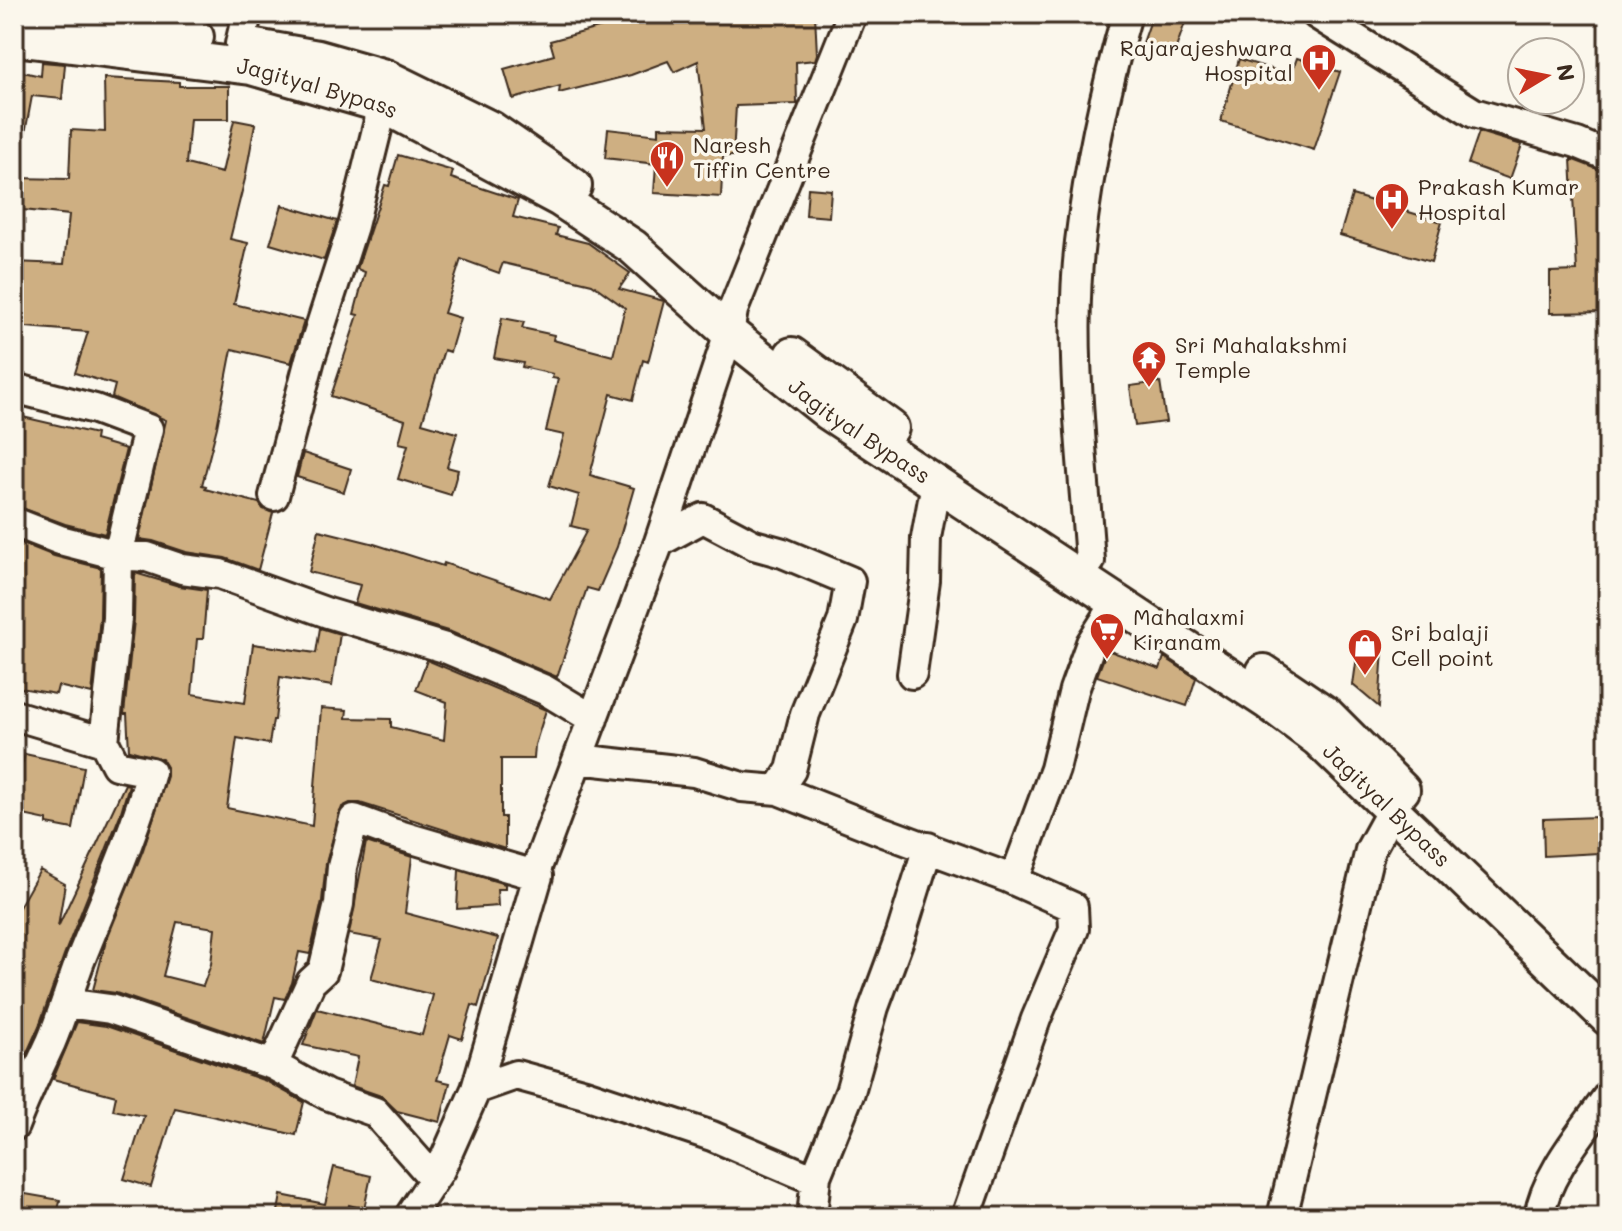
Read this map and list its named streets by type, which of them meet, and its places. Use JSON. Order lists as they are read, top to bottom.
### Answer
{
  "streets": {
    "main road": ["Jagityal Bypass"]
  },
  "places": {
    "hospital": ["Rajarajeshwara Hospital", "Prakash Kumar Hospital"],
    "restaurant": ["Naresh Tiffin Centre"],
    "temple": ["Sri Mahalakshmi Temple"],
    "supermarket": ["Mahalaxmi Kiranam"],
    "shop": ["Sri balaji Cell point"]
  },
  "north": "right"
}
